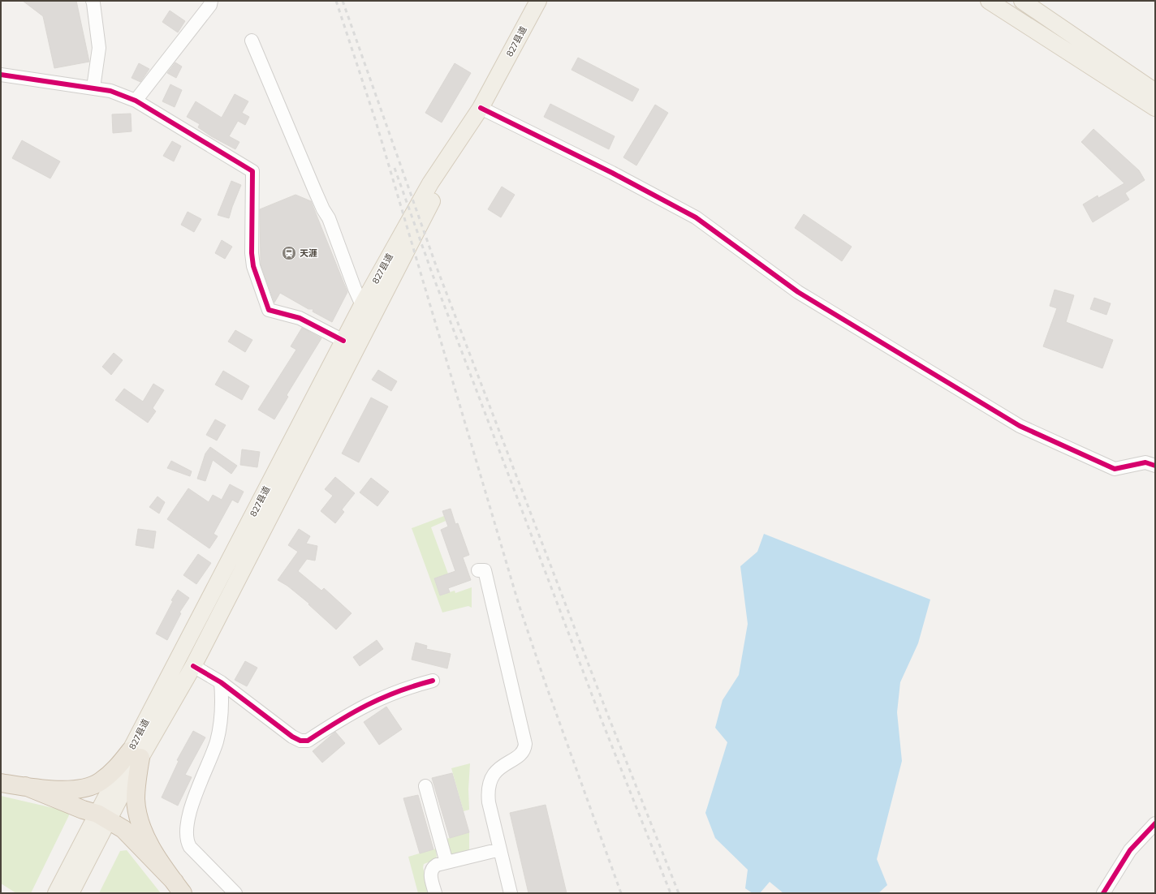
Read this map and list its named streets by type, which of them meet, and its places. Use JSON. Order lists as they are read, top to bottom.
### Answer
{
  "streets": {
    "main road": ["827县道"]
  },
  "places": {
    "station": ["天涯"]
  }
}
